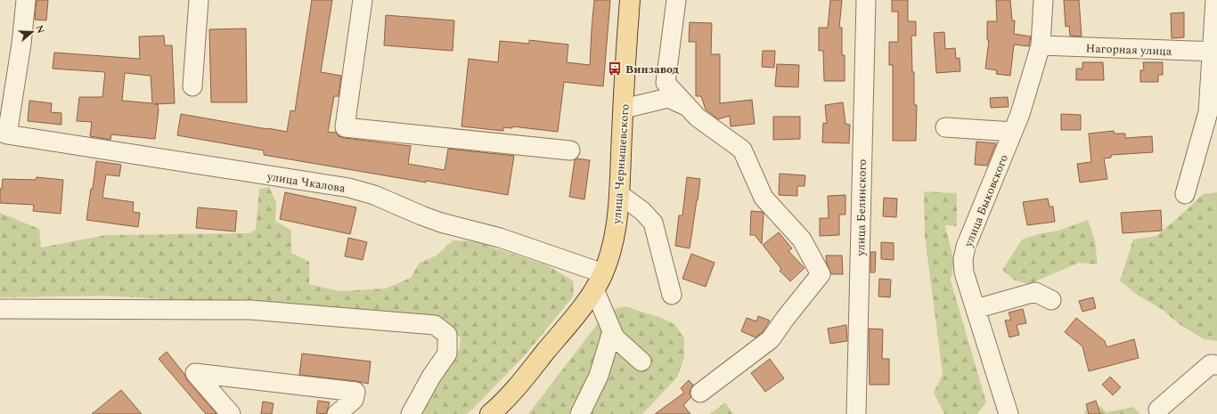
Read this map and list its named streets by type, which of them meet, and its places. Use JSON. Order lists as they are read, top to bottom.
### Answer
{
  "streets": {
    "main road": ["улица Чернышевского"],
    "street": [
      "Нагорная улица",
      "улица Чкалова",
      "улица Быковского",
      "улица Белинского"
    ]
  },
  "crossings": [
    ["Нагорная улица", "улица Быковского"],
    ["улица Чернышевского", "улица Чкалова"]
  ],
  "places": {
    "bus stop": ["Винзавод"]
  },
  "north": "right"
}
